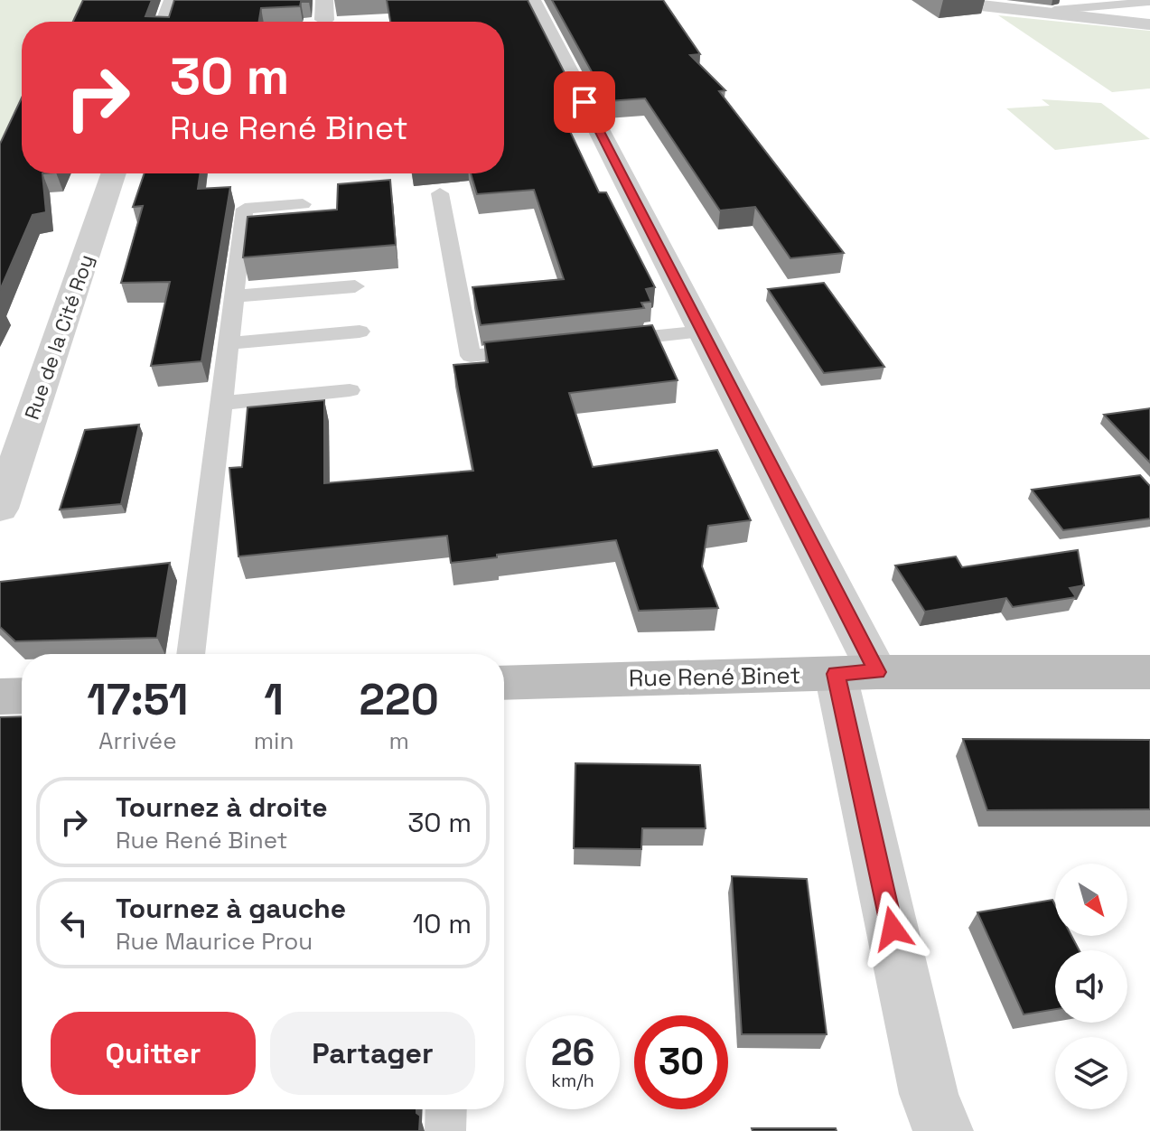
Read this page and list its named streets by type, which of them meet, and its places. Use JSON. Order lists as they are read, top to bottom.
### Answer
{
  "streets": {
    "street": ["Rue de la Cité Roy", "Rue René Binet"]
  },
  "north": "bottom right",
  "page": {
    "turn": ["30 m", "Rue René Binet"],
    "eta": [
      "17:51",
      "Arrivée",
      "1",
      "min",
      "220",
      "m"
    ],
    "list": [
      {
        "name": "Tournez à droite",
        "note": "Rue René Binet",
        "value": "30 m"
      },
      {
        "name": "Tournez à gauche",
        "note": "Rue Maurice Prou",
        "value": "10 m"
      }
    ],
    "buttons": ["Quitter", "Partager"],
    "speed": "26 km/h",
    "limit": "30"
  }
}
